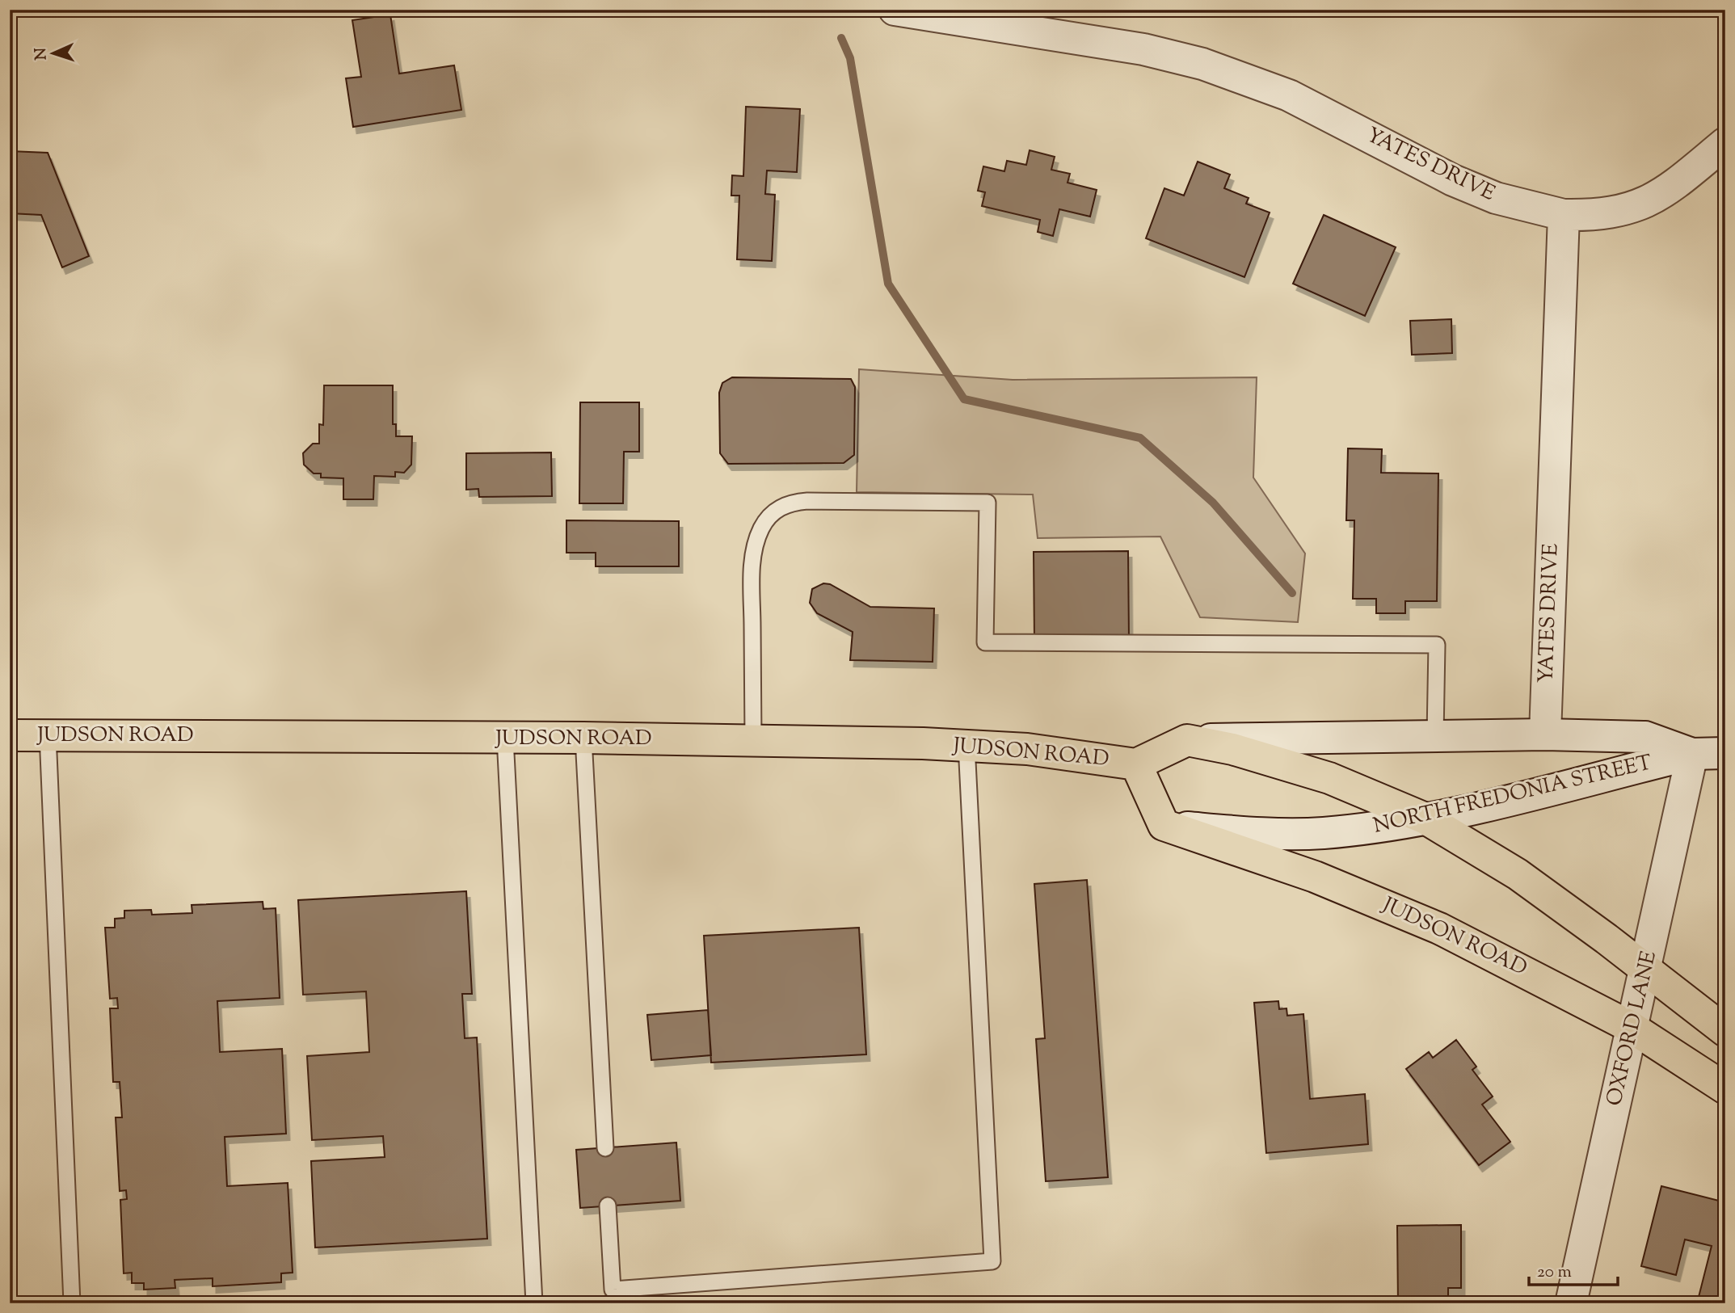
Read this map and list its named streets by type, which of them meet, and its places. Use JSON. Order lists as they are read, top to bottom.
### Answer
{
  "streets": {
    "main road": ["JUDSON ROAD"],
    "street": ["YATES DRIVE", "NORTH FREDONIA STREET", "OXFORD LANE"]
  },
  "crossings": [
    ["YATES DRIVE", "NORTH FREDONIA STREET"],
    ["JUDSON ROAD", "NORTH FREDONIA STREET"],
    ["JUDSON ROAD", "OXFORD LANE"],
    ["NORTH FREDONIA STREET", "OXFORD LANE"]
  ],
  "scale_bar": "20 m",
  "north": "left"
}
